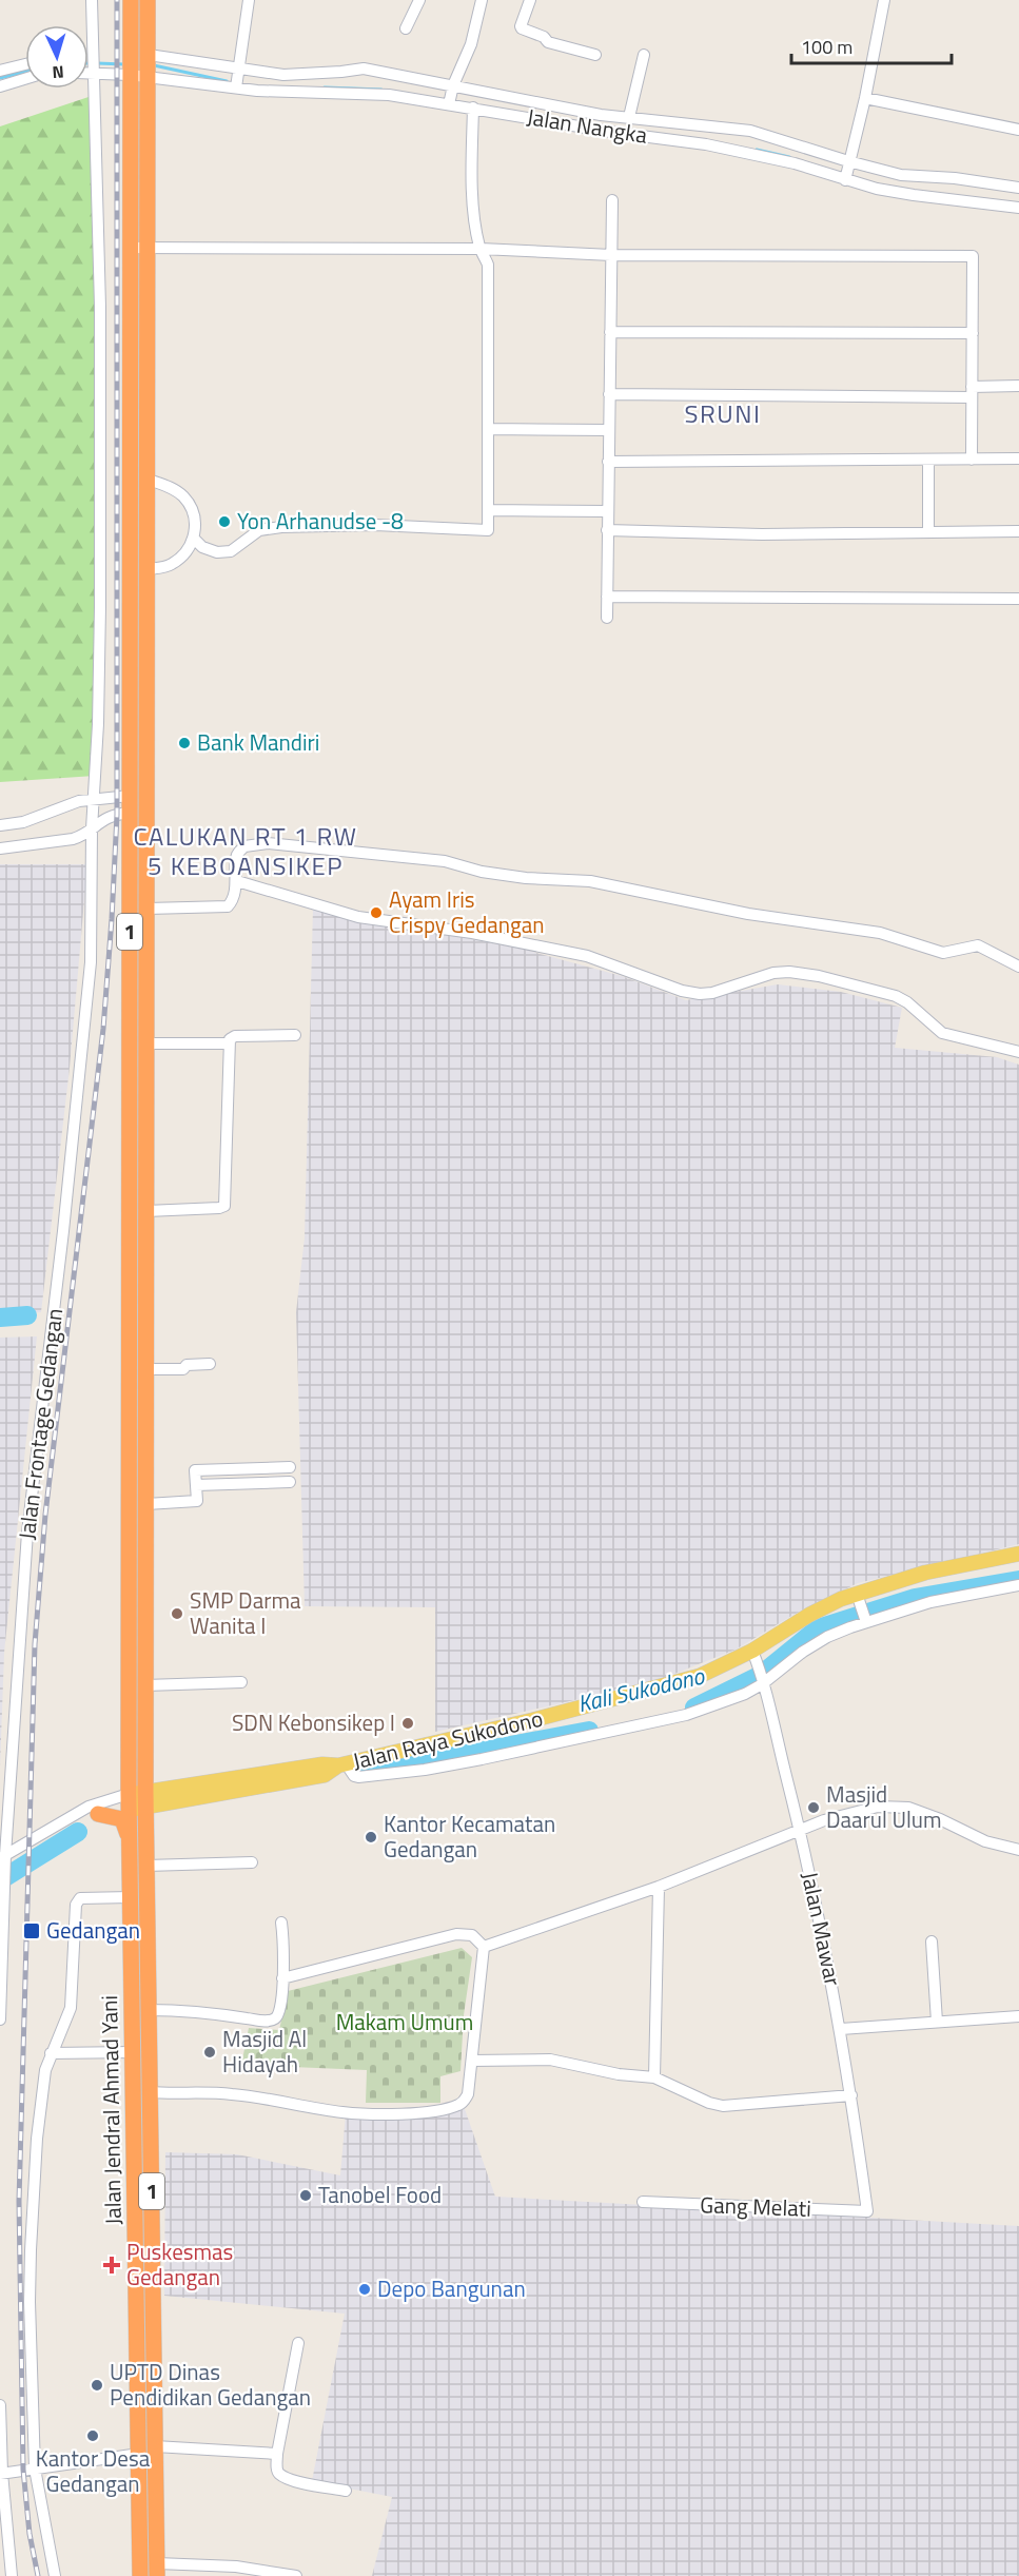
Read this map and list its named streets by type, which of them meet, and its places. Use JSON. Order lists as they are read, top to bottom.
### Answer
{
  "streets": {
    "highway": ["1", "Jalan Jendral Ahmad Yani"],
    "main road": ["Jalan Raya Sukodono"],
    "street": [
      "Jalan Nangka",
      "Jalan Frontage Gedangan",
      "Jalan Mawar",
      "Gang Melati"
    ]
  },
  "crossings": [
    ["Jalan Nangka", "1"],
    ["1", "Jalan Raya Sukodono"],
    ["1", "Jalan Jendral Ahmad Yani"],
    ["Jalan Raya Sukodono", "Jalan Mawar"],
    ["Jalan Raya Sukodono", "Jalan Jendral Ahmad Yani"],
    ["Jalan Mawar", "Gang Melati"]
  ],
  "districts": ["SRUNI", "CALUKAN RT 1 RW 5 KEBOANSIKEP"],
  "water": ["Kali Sukodono"],
  "parks": ["Makam Umum"],
  "places": {
    "other": [
      "Yon Arhanudse -8",
      "Bank Mandiri",
      "Ayam Iris Crispy Gedangan",
      "SMP Darma Wanita I",
      "SDN Kebonsikep I",
      "Masjid Daarul Ulum",
      "Kantor Kecamatan Gedangan",
      "Masjid Al Hidayah",
      "Tanobel Food",
      "Depo Bangunan",
      "UPTD Dinas Pendidikan Gedangan",
      "Kantor Desa Gedangan"
    ],
    "transit": ["Gedangan"],
    "health": ["Puskesmas Gedangan"]
  },
  "scale_bar": "100 m",
  "north": "bottom"
}
